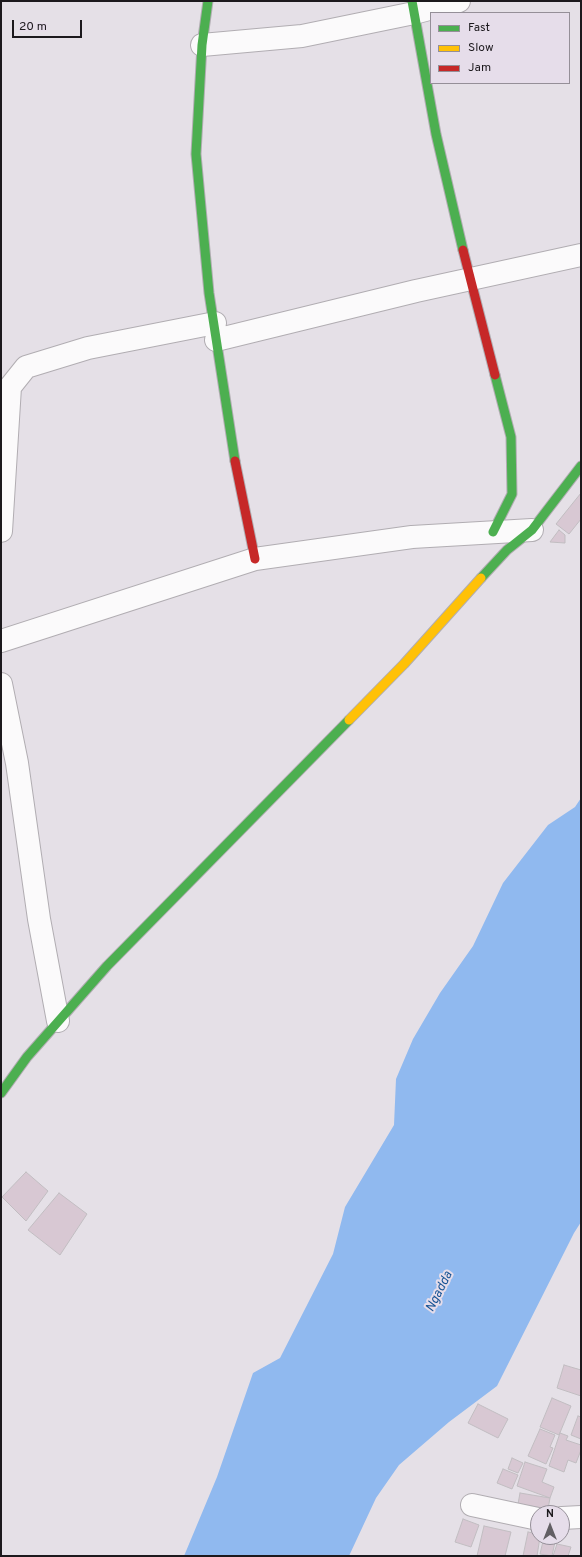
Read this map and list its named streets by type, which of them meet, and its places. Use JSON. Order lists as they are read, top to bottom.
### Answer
{
  "water": ["Ngadda"],
  "legend": ["Fast", "Slow", "Jam"],
  "scale_bar": "20 m",
  "north": "top"
}
